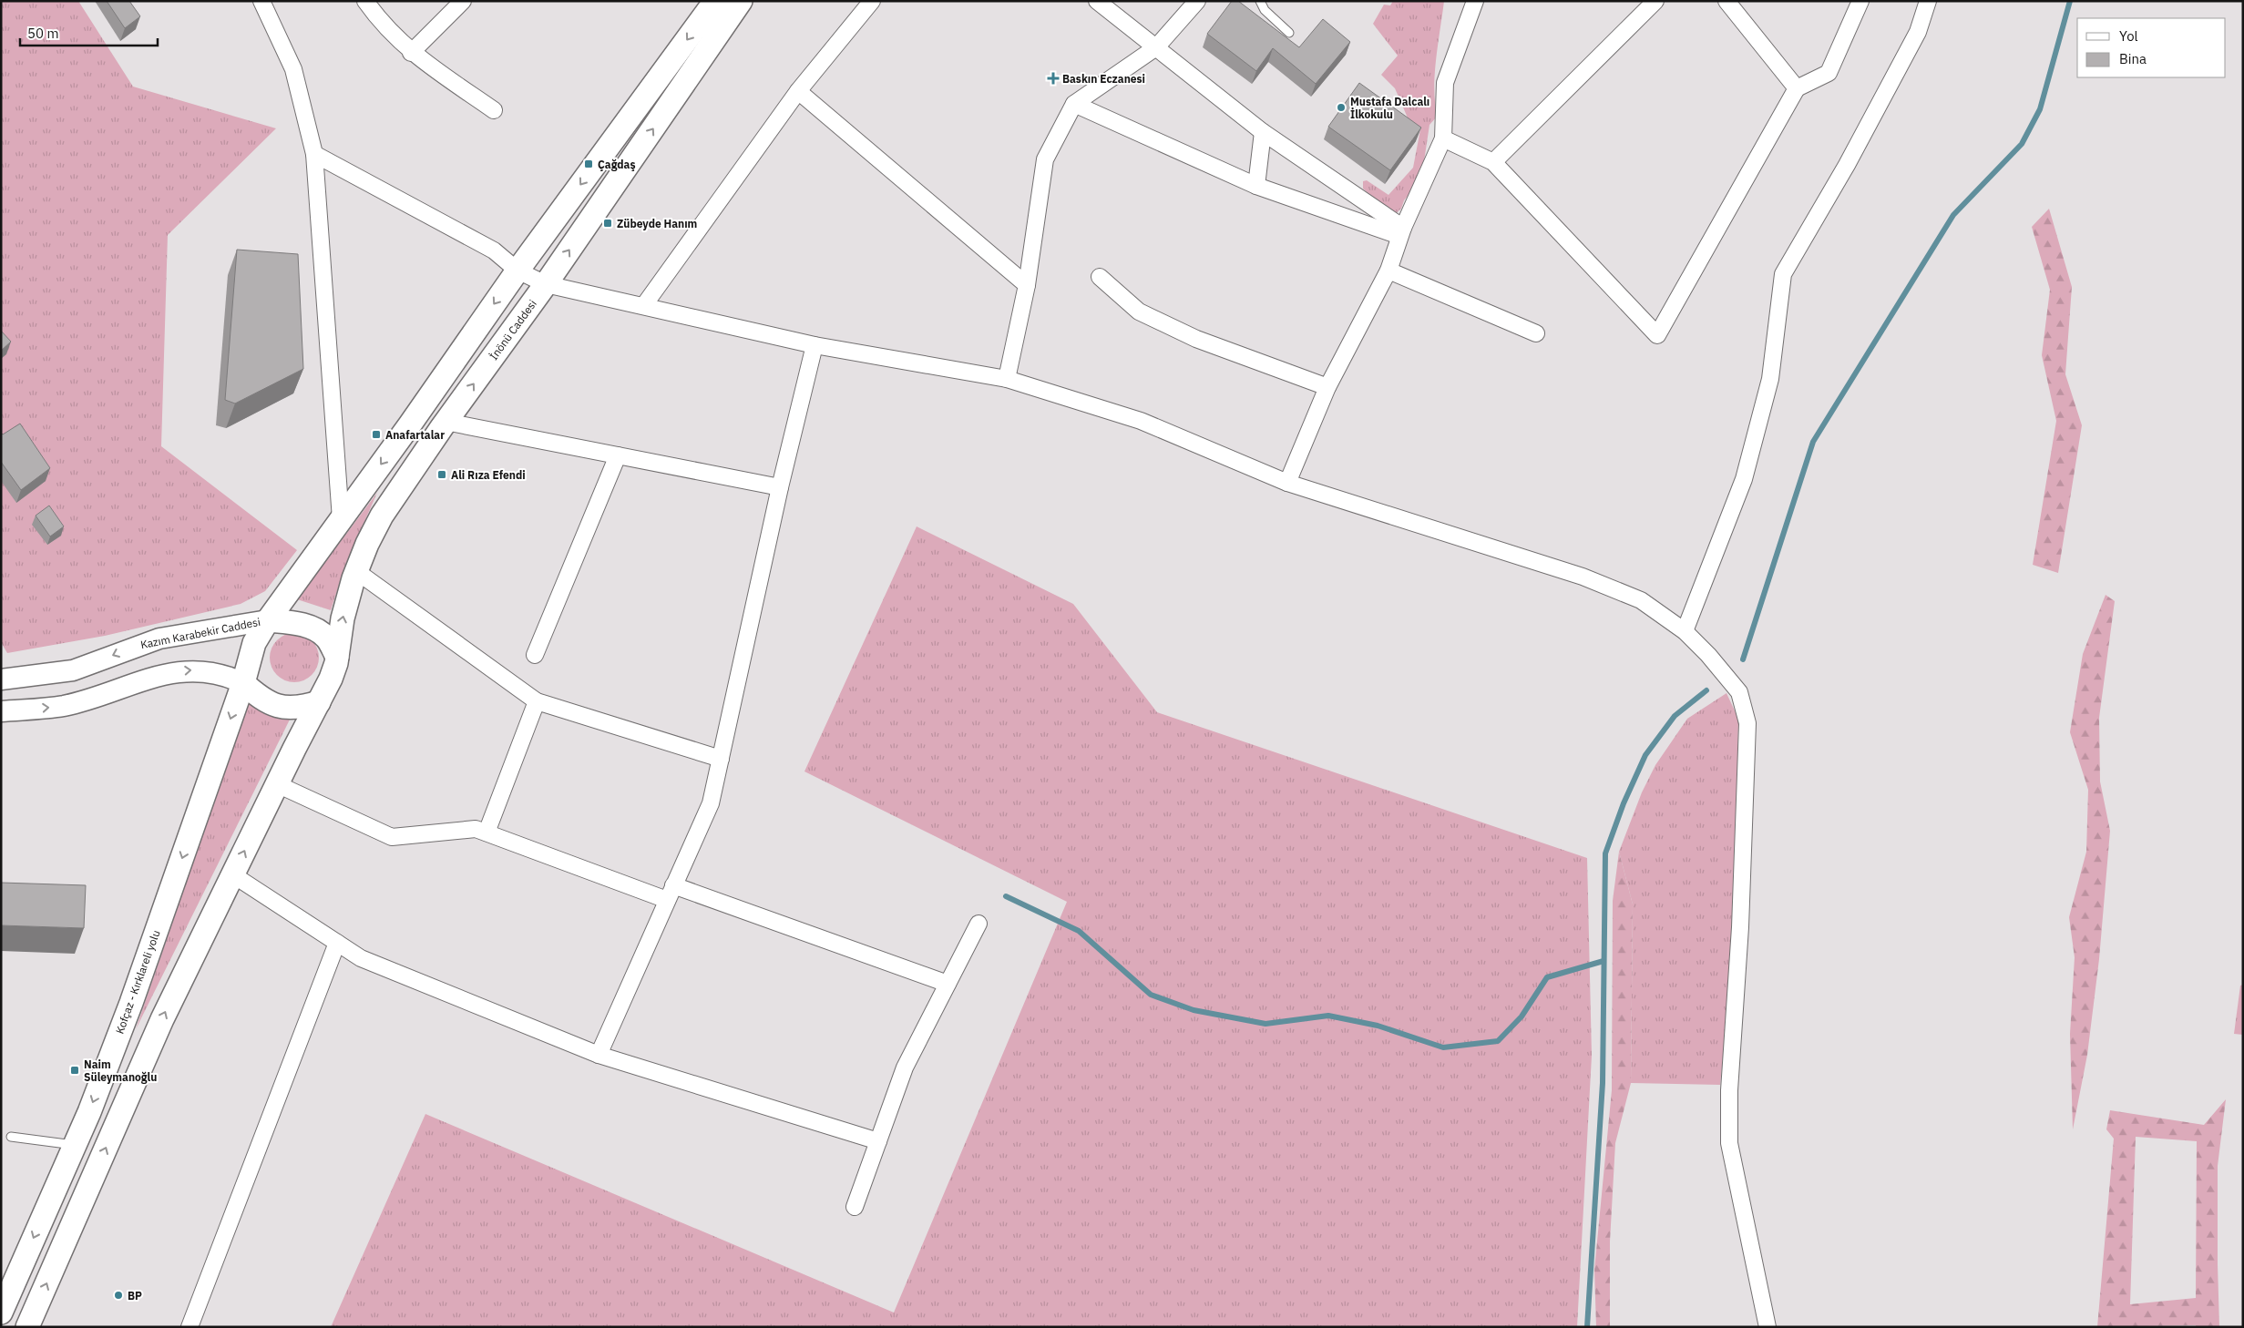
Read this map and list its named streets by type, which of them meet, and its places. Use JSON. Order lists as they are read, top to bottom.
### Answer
{
  "streets": {
    "main road": ["İnönü Caddesi", "Kofçaz - Kırklareli yolu"],
    "street": ["Kazım Karabekir Caddesi"]
  },
  "crossings": [
    ["İnönü Caddesi", "Kazım Karabekir Caddesi"],
    ["İnönü Caddesi", "Kofçaz - Kırklareli yolu"],
    ["Kazım Karabekir Caddesi", "Kofçaz - Kırklareli yolu"]
  ],
  "places": {
    "health": ["Baskın Eczanesi"],
    "other": ["Mustafa Dalcalı İlkokulu", "BP"],
    "transit": [
      "Çağdaş",
      "Zübeyde Hanım",
      "Anafartalar",
      "Ali Rıza Efendi",
      "Naim Süleymanoğlu"
    ]
  },
  "legend": ["Yol", "Bina"],
  "scale_bar": "50 m"
}
